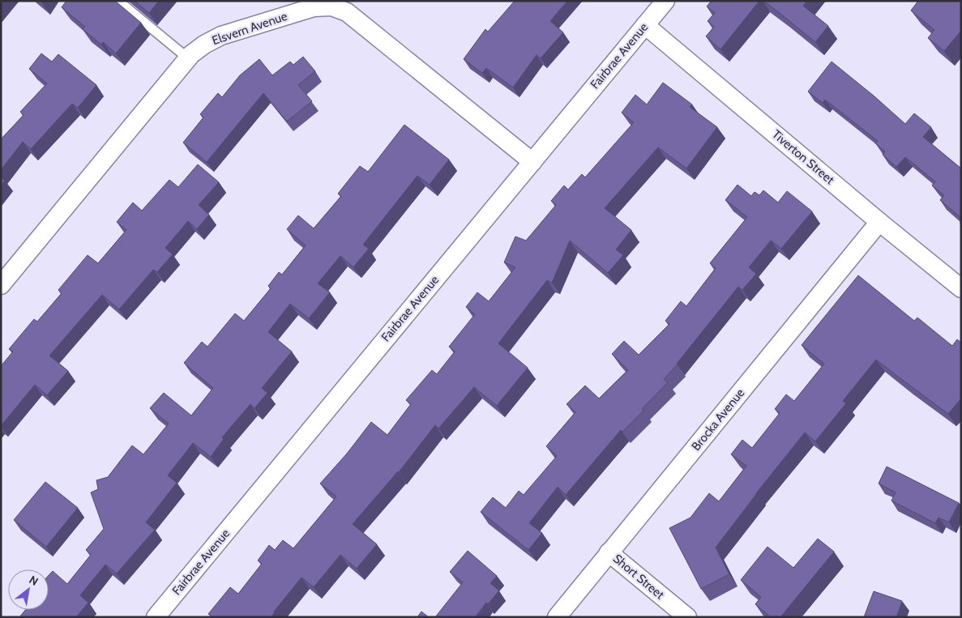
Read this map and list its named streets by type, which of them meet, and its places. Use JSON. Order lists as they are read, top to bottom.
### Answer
{
  "streets": {
    "street": [
      "Elsvern Avenue",
      "Fairbrae Avenue",
      "Tiverton Street",
      "Brocka Avenue",
      "Short Street"
    ]
  },
  "crossings": [
    ["Elsvern Avenue", "Fairbrae Avenue"],
    ["Fairbrae Avenue", "Tiverton Street"],
    ["Tiverton Street", "Brocka Avenue"],
    ["Brocka Avenue", "Short Street"]
  ],
  "north": "top right"
}
